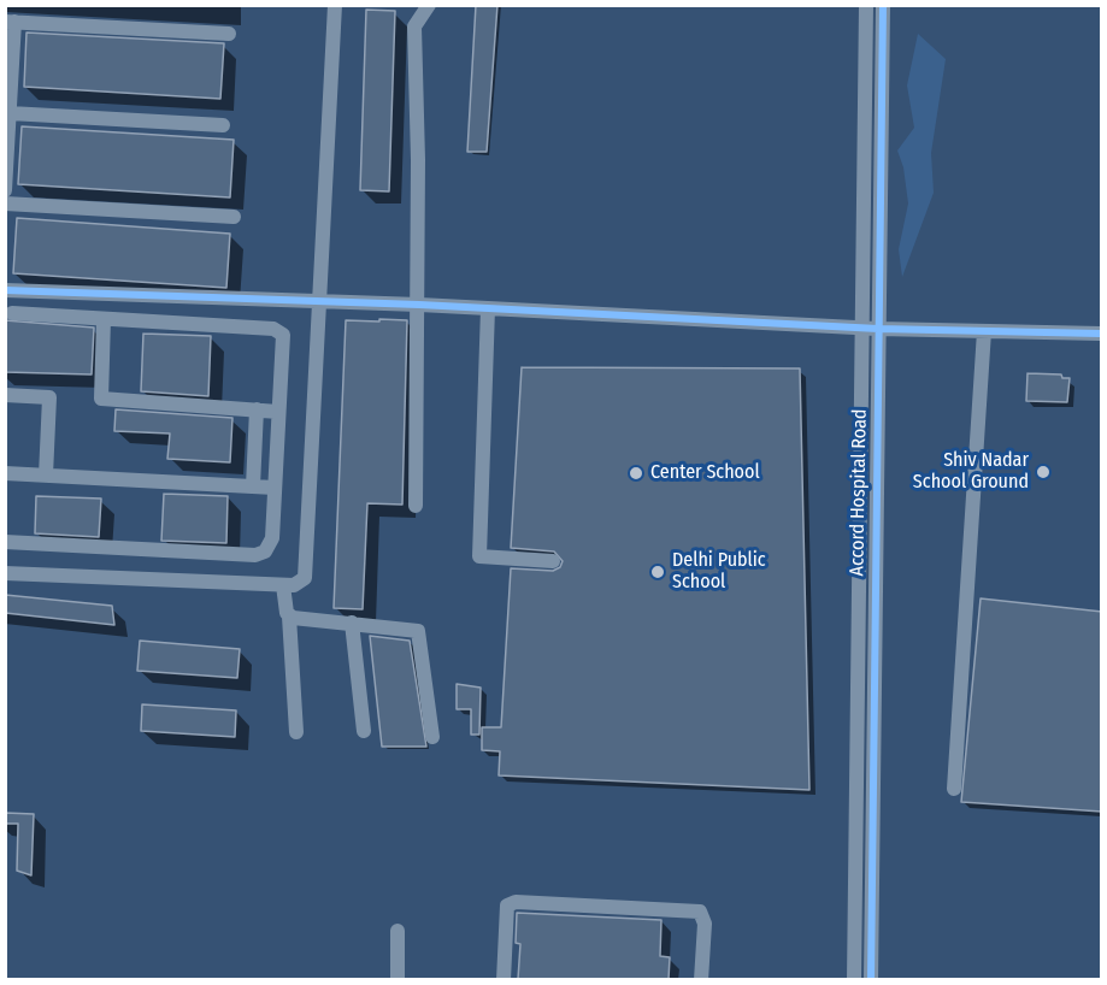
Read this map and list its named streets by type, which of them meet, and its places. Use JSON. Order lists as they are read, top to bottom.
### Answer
{
  "streets": {
    "street": ["Accord Hospital Road"]
  },
  "places": ["Shiv Nadar School Ground", "Center School", "Delhi Public School"]
}
